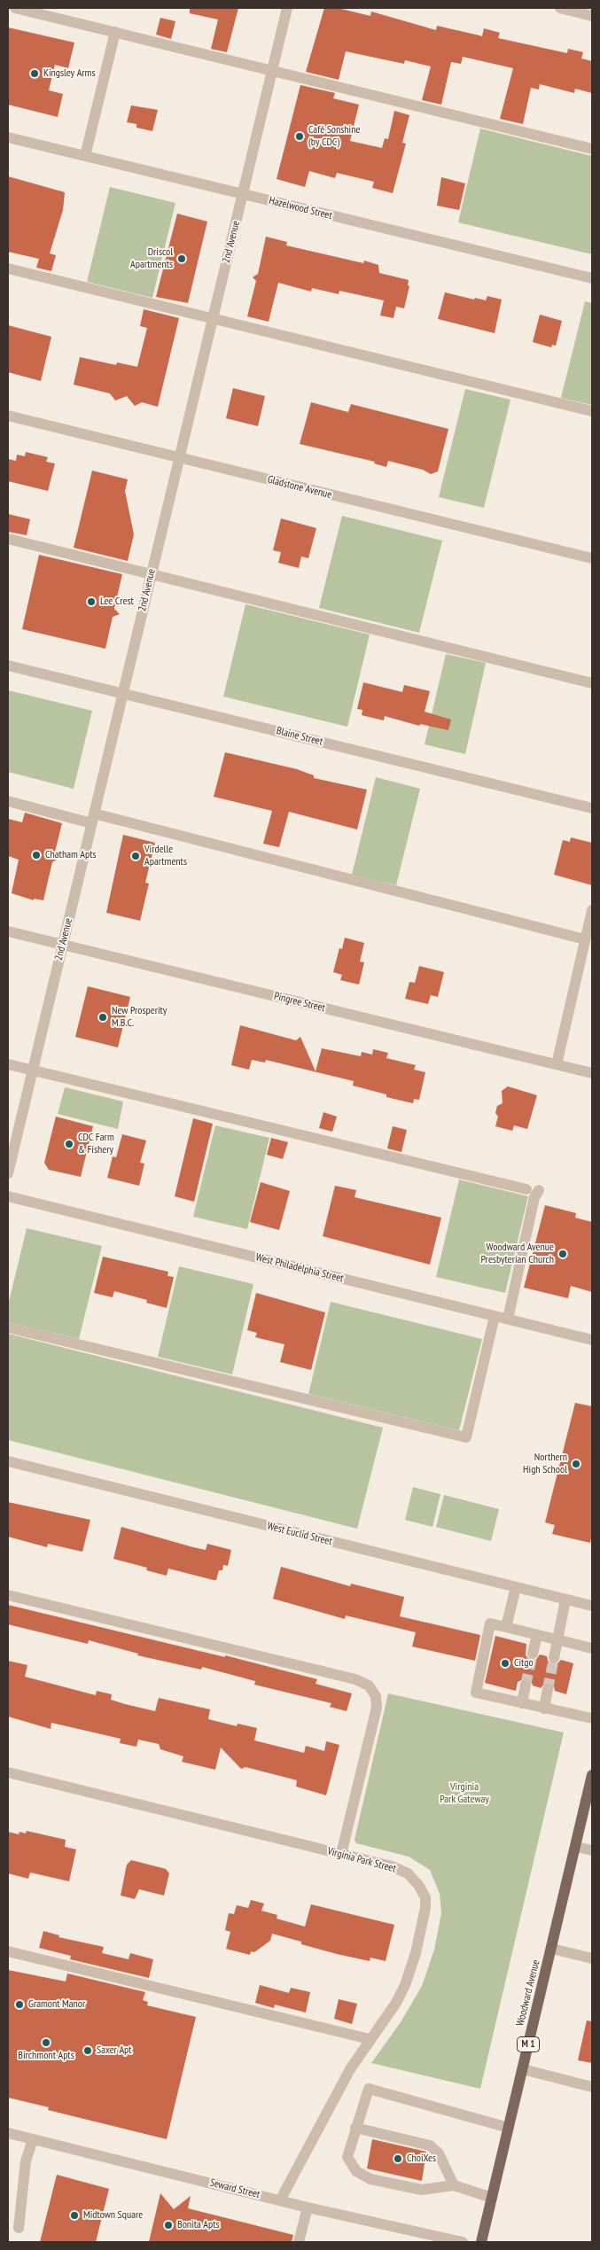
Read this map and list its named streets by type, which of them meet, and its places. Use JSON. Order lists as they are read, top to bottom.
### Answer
{
  "streets": {
    "main road": ["Woodward Avenue", "M 1"],
    "street": [
      "Hazelwood Street",
      "2nd Avenue",
      "Gladstone Avenue",
      "Blaine Street",
      "Pingree Street",
      "West Philadelphia Street",
      "West Euclid Street",
      "Virginia Park Street",
      "Seward Street"
    ]
  },
  "crossings": [
    ["Hazelwood Street", "2nd Avenue"],
    ["2nd Avenue", "Gladstone Avenue"],
    ["2nd Avenue", "Blaine Street"],
    ["2nd Avenue", "Pingree Street"],
    ["Virginia Park Street", "Seward Street"]
  ],
  "parks": ["Virginia Park Gateway"],
  "places": [
    "Kingsley Arms",
    "Café Sonshine (by CDC)",
    "Driscol Apartments",
    "Lee Crest",
    "Chatham Apts",
    "Virdelle Apartments",
    "New Prosperity M.B.C.",
    "CDC Farm & Fishery",
    "Woodward Avenue Presbyterian Church",
    "Northern High School",
    "Citgo",
    "Gramont Manor",
    "Birchmont Apts",
    "Saxer Apt",
    "ChoiXes",
    "Midtown Square",
    "Bonita Apts"
  ]
}
